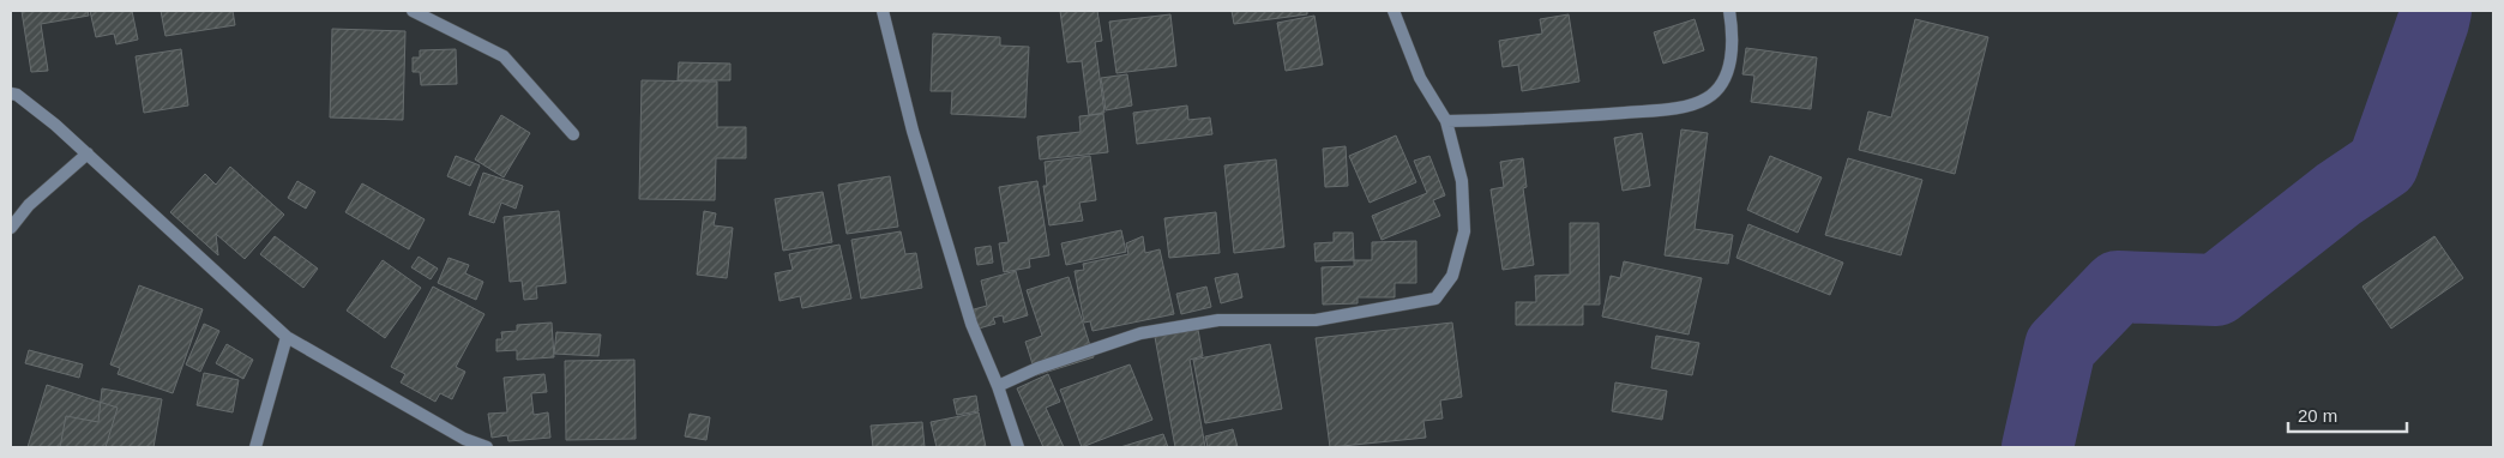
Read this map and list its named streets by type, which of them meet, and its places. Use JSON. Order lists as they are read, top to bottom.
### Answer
{
  "scale_bar": "20 m"
}
